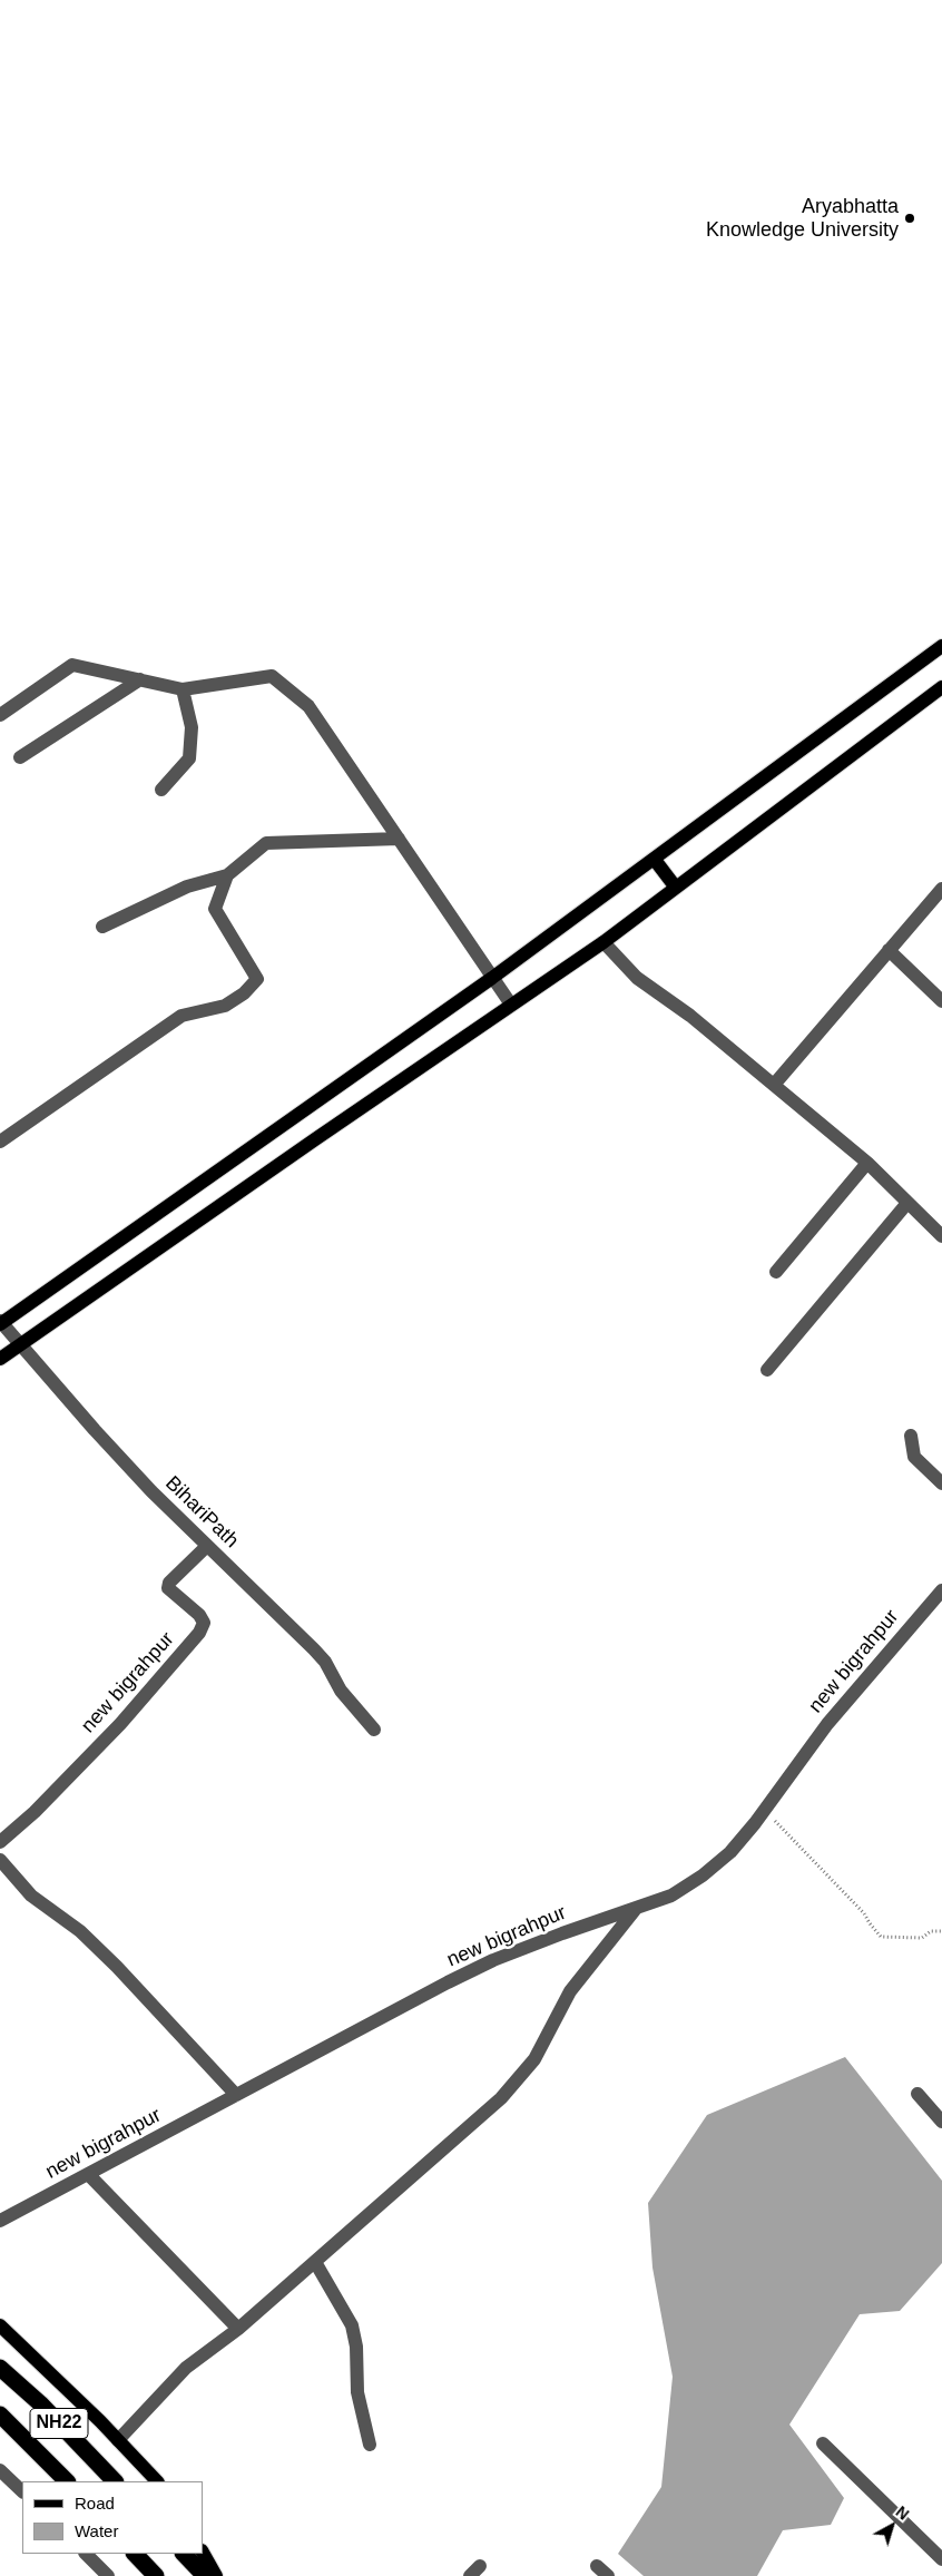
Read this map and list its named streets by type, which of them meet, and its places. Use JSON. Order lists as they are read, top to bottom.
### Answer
{
  "streets": {
    "highway": ["NH22"],
    "street": ["BihariPath", "new bigrahpur"]
  },
  "crossings": [
    ["BihariPath", "new bigrahpur"]
  ],
  "places": ["Aryabhatta Knowledge University"],
  "legend": ["Road", "Water"],
  "north": "top right"
}
